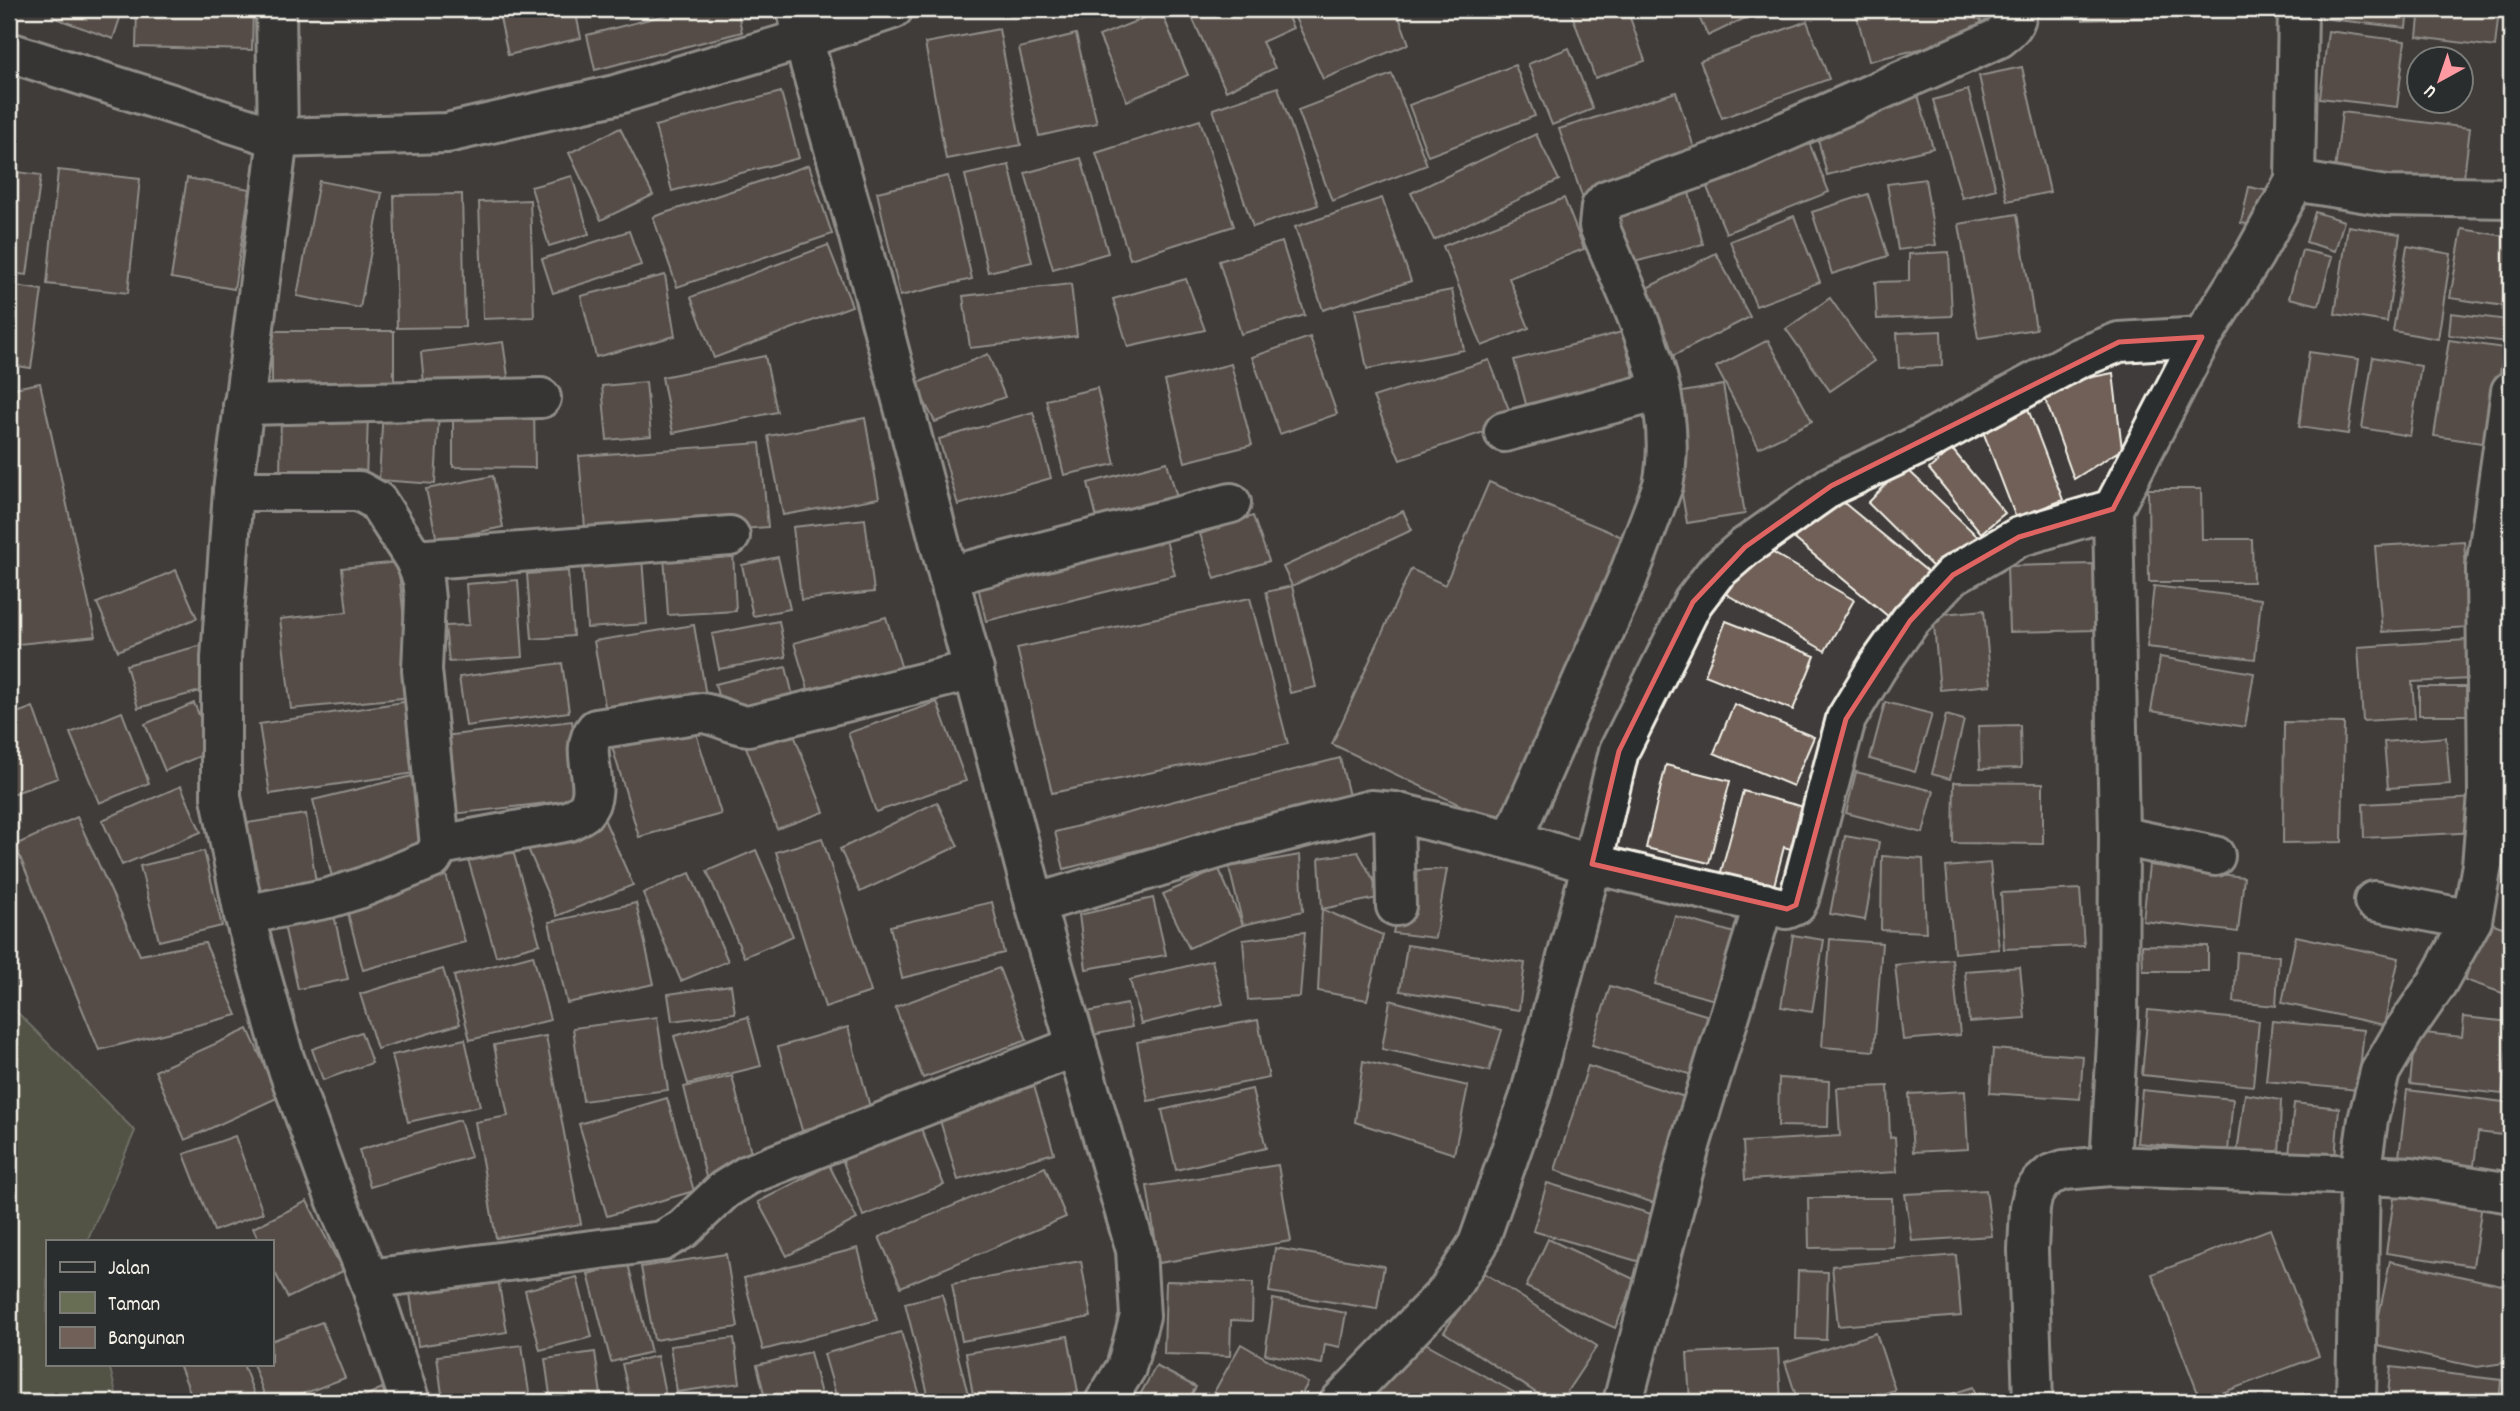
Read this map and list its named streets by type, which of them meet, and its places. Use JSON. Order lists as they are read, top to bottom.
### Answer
{
  "legend": ["Jalan", "Taman", "Bangunan"],
  "north": "bottom left"
}
